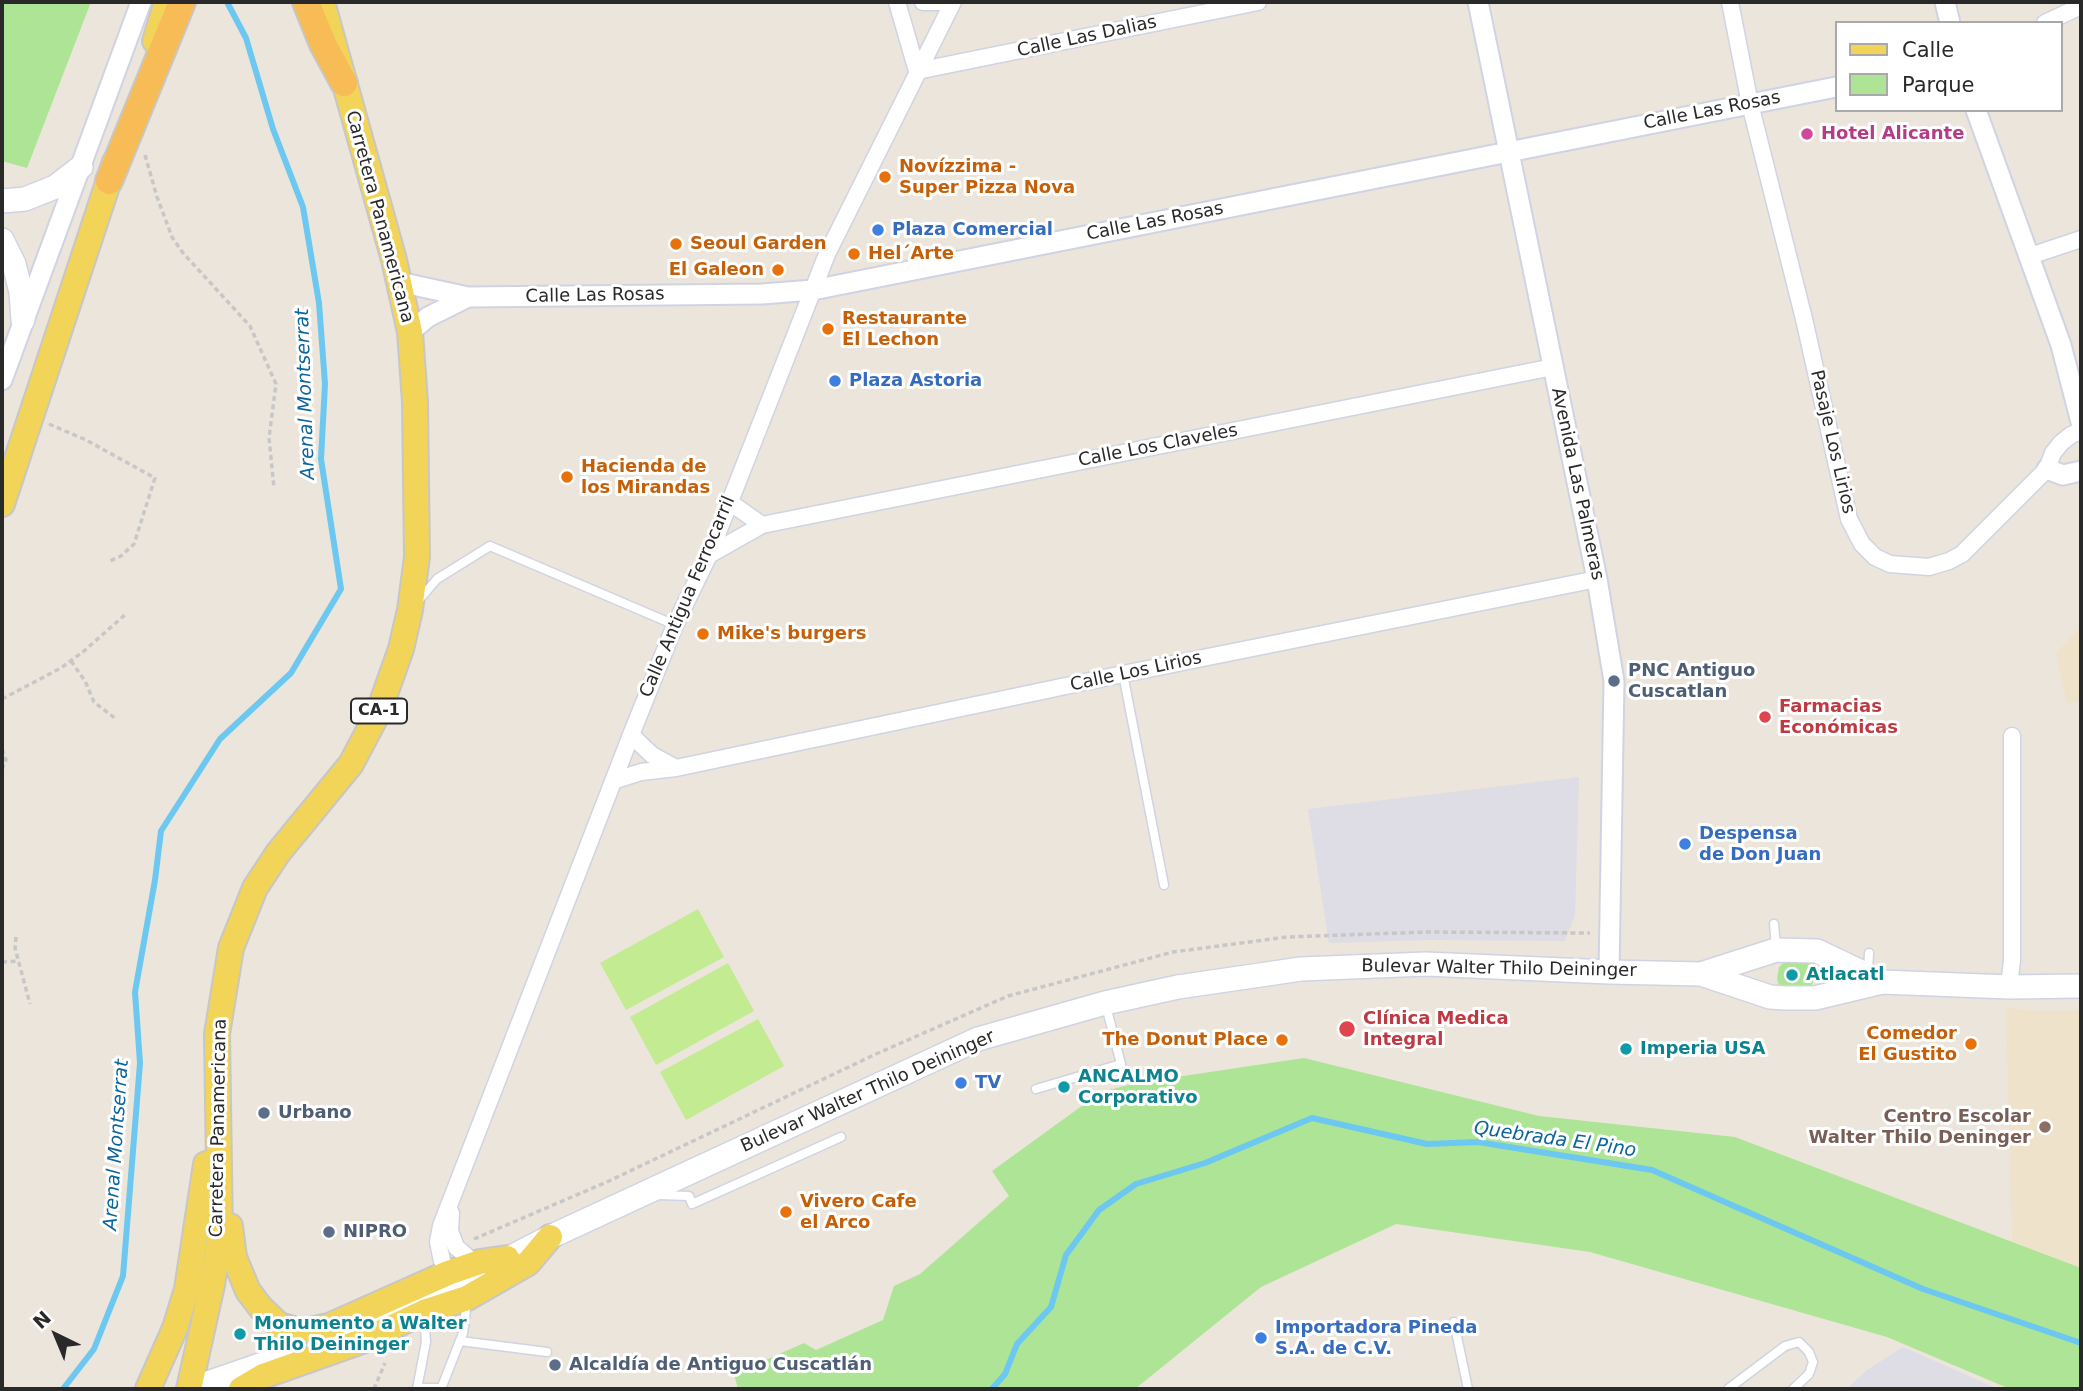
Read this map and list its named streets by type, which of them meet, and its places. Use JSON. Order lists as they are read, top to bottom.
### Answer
{
  "streets": {
    "main road": ["Carretera Panamericana", "CA-1", "Bulevar Walter Thilo Deininger"],
    "street": [
      "Calle Las Dalias",
      "Calle Las Rosas",
      "Pasaje Los Lirios",
      "Calle Los Claveles",
      "Avenida Las Palmeras",
      "Calle Antigua Ferrocarril",
      "Calle Los Lirios"
    ]
  },
  "crossings": [
    ["Calle Las Dalias", "Calle Antigua Ferrocarril"],
    ["Calle Las Rosas", "Carretera Panamericana"],
    ["Calle Las Rosas", "Pasaje Los Lirios"],
    ["Calle Las Rosas", "Avenida Las Palmeras"],
    ["Calle Las Rosas", "Calle Antigua Ferrocarril"],
    ["Carretera Panamericana", "Bulevar Walter Thilo Deininger"],
    ["Calle Los Claveles", "Avenida Las Palmeras"],
    ["Calle Los Claveles", "Calle Antigua Ferrocarril"],
    ["Avenida Las Palmeras", "Calle Los Lirios"],
    ["Avenida Las Palmeras", "Bulevar Walter Thilo Deininger"],
    ["Calle Antigua Ferrocarril", "Calle Los Lirios"],
    ["Calle Antigua Ferrocarril", "Bulevar Walter Thilo Deininger"]
  ],
  "water": ["Arenal Montserrat", "Quebrada El Pino"],
  "places": [
    "Hotel Alicante",
    "Novízzima - Super Pizza Nova",
    "Plaza Comercial",
    "Seoul Garden",
    "Hel´Arte",
    "El Galeon",
    "Restaurante El Lechon",
    "Plaza Astoria",
    "Hacienda de los Mirandas",
    "Mike's burgers",
    "PNC Antiguo Cuscatlan",
    "Farmacias Económicas",
    "Despensa de Don Juan",
    "Atlacatl",
    "Clínica Medica Integral",
    "The Donut Place",
    "Comedor El Gustito",
    "Imperia USA",
    "TV",
    "ANCALMO Corporativo",
    "Urbano",
    "Centro Escolar Walter Thilo Deninger",
    "Vivero Cafe el Arco",
    "NIPRO",
    "Monumento a Walter Thilo Deininger",
    "Importadora Pineda S.A. de C.V.",
    "Alcaldía de Antiguo Cuscatlán"
  ],
  "legend": ["Calle", "Parque"],
  "north": "top left"
}
